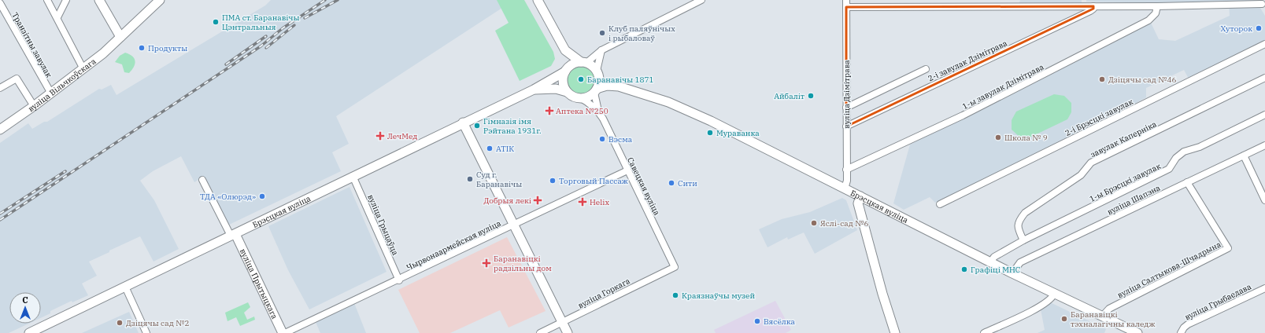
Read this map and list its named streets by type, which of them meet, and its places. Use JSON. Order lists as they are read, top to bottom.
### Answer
{
  "streets": {
    "main road": ["вуліца Вільчкоўскага", "Брэсцкая вуліца", "вуліца Прытыцкага"],
    "street": [
      "Транзітны завулак",
      "2-і завулак Дзімітрава",
      "1-ы завулак Дзімітрава",
      "вуліца Дзімітрава",
      "2-і Брэсцкі завулак",
      "завулак Каперніка",
      "1-ы Брэсцкі завулак",
      "Савецкая вуліца",
      "вуліца Шапэна",
      "вуліца Грыцаўца",
      "Чырвонаармейская вуліца",
      "вуліца Салтыкова-Шчадрына",
      "вуліца Горкага",
      "вуліца Грыбаедава"
    ]
  },
  "crossings": [
    ["Транзітны завулак", "вуліца Вільчкоўскага"],
    ["2-і завулак Дзімітрава", "вуліца Дзімітрава"],
    ["1-ы завулак Дзімітрава", "вуліца Дзімітрава"],
    ["вуліца Дзімітрава", "Брэсцкая вуліца"],
    ["завулак Каперніка", "1-ы Брэсцкі завулак"],
    ["1-ы Брэсцкі завулак", "Брэсцкая вуліца"],
    ["Савецкая вуліца", "Брэсцкая вуліца"],
    ["Савецкая вуліца", "Чырвонаармейская вуліца"],
    ["Савецкая вуліца", "вуліца Горкага"],
    ["вуліца Шапэна", "Брэсцкая вуліца"],
    ["вуліца Шапэна", "вуліца Салтыкова-Шчадрына"],
    ["Брэсцкая вуліца", "вуліца Грыцаўца"],
    ["Брэсцкая вуліца", "вуліца Салтыкова-Шчадрына"],
    ["Брэсцкая вуліца", "вуліца Прытыцкага"],
    ["вуліца Грыцаўца", "Чырвонаармейская вуліца"]
  ],
  "places": {
    "other": [
      "ПМА ст. Баранавічы Цэнтральныя",
      "Хуторок",
      "Клуб паляўнічых і рыбаловаў",
      "Продукты",
      "Баранавічы 1871",
      "Дзіцячы сад №46",
      "Айбаліт",
      "Гімназія імя Рэйтана 1931г.",
      "Мураванка",
      "Школа № 9",
      "Вэсма",
      "АТІК",
      "Суд г. Баранавічы",
      "Торговый Пассаж",
      "Сити",
      "ТДА «Олюрэд»",
      "Яслі-сад №6",
      "Графіці МНС",
      "Краязнаўчы музей",
      "Баранавіцкі тэхналагічны каледж",
      "Вясёлка",
      "Дзіцячы сад №2"
    ],
    "health": [
      "Аптека №250",
      "ЛечМед",
      "Добрыя лекі",
      "Helix",
      "Баранавіцкі радзільны дом"
    ]
  },
  "north": "top"
}
